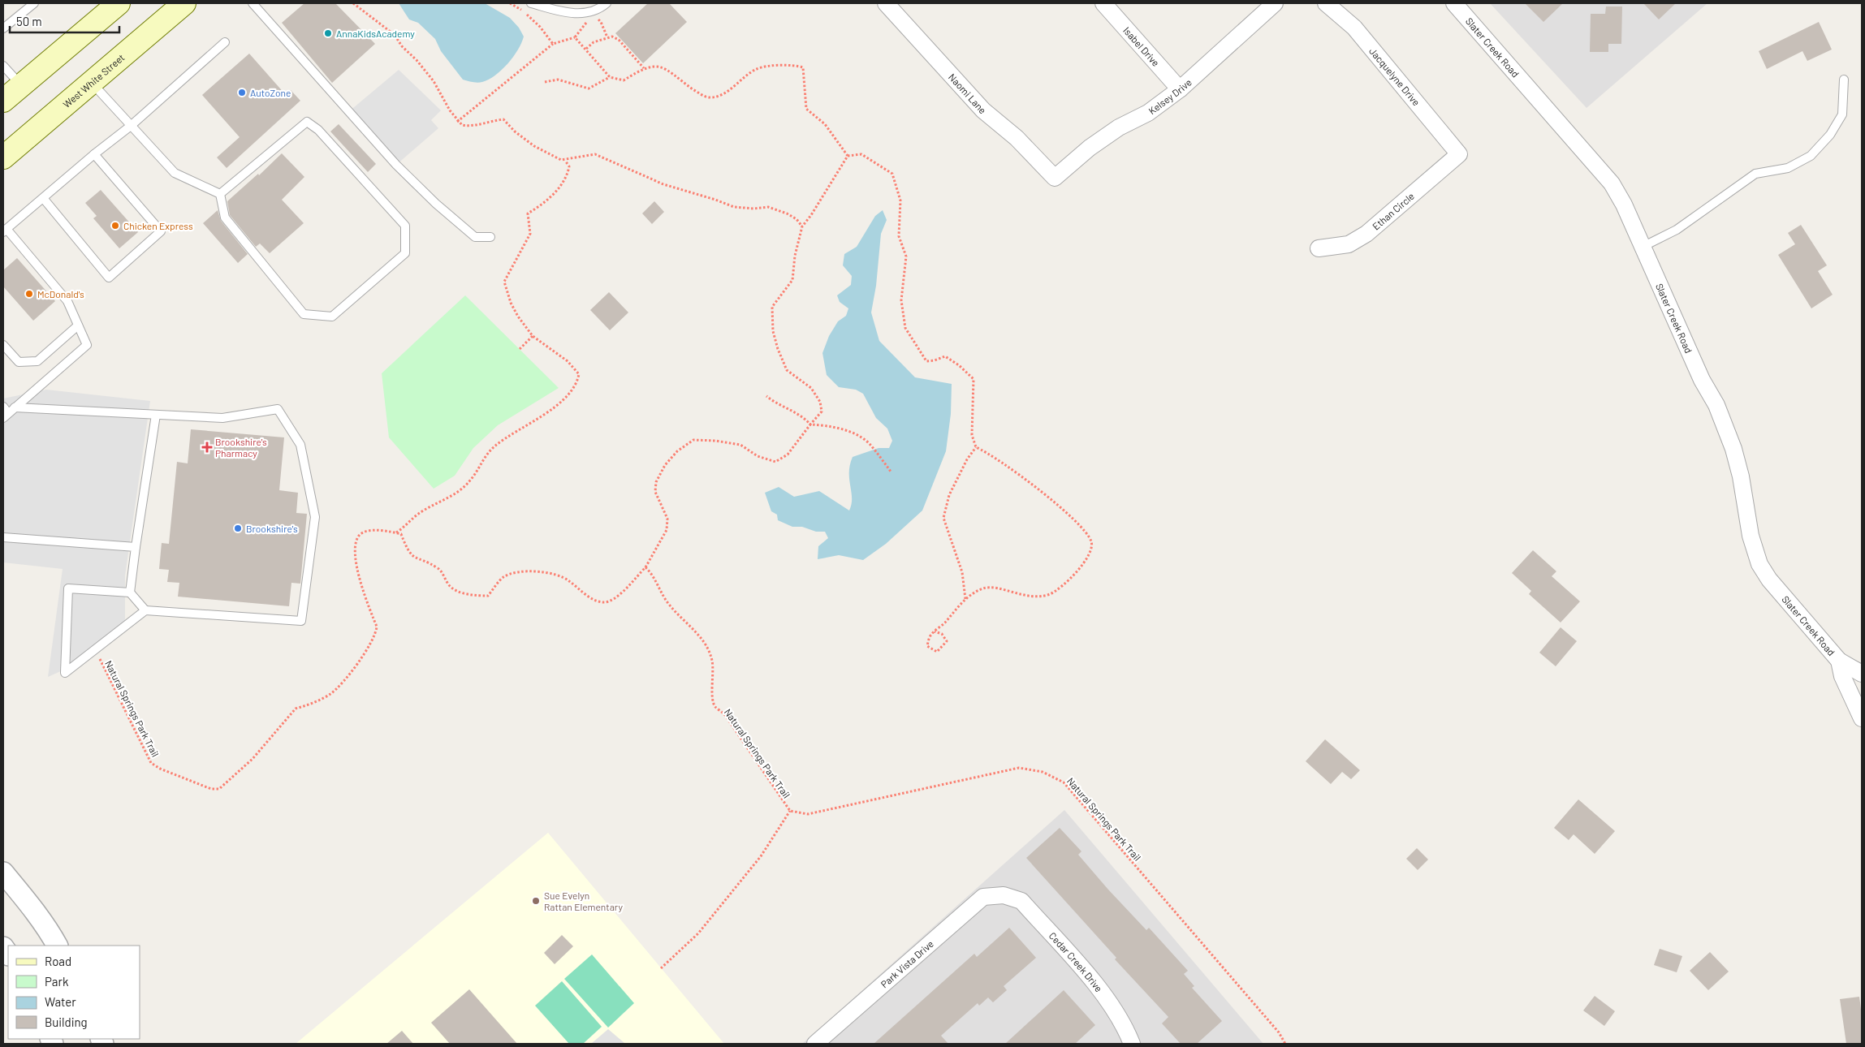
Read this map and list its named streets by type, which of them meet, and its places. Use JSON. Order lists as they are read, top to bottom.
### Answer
{
  "streets": {
    "main road": ["West White Street"],
    "street": [
      "Isabel Drive",
      "Slater Creek Road",
      "Jacquelyne Drive",
      "Naomi Lane",
      "Kelsey Drive",
      "Ethan Circle",
      "Cedar Creek Drive",
      "Park Vista Drive"
    ],
    "path": ["Natural Springs Park Trail"]
  },
  "crossings": [
    ["Isabel Drive", "Kelsey Drive"],
    ["Jacquelyne Drive", "Ethan Circle"],
    ["Naomi Lane", "Kelsey Drive"],
    ["Cedar Creek Drive", "Park Vista Drive"]
  ],
  "places": {
    "other": [
      "AnnaKidsAcademy",
      "AutoZone",
      "Chicken Express",
      "McDonald's",
      "Brookshire's",
      "Sue Evelyn Rattan Elementary"
    ],
    "health": ["Brookshire's Pharmacy"]
  },
  "legend": [
    "Road",
    "Park",
    "Water",
    "Building"
  ],
  "scale_bar": "50 m"
}
